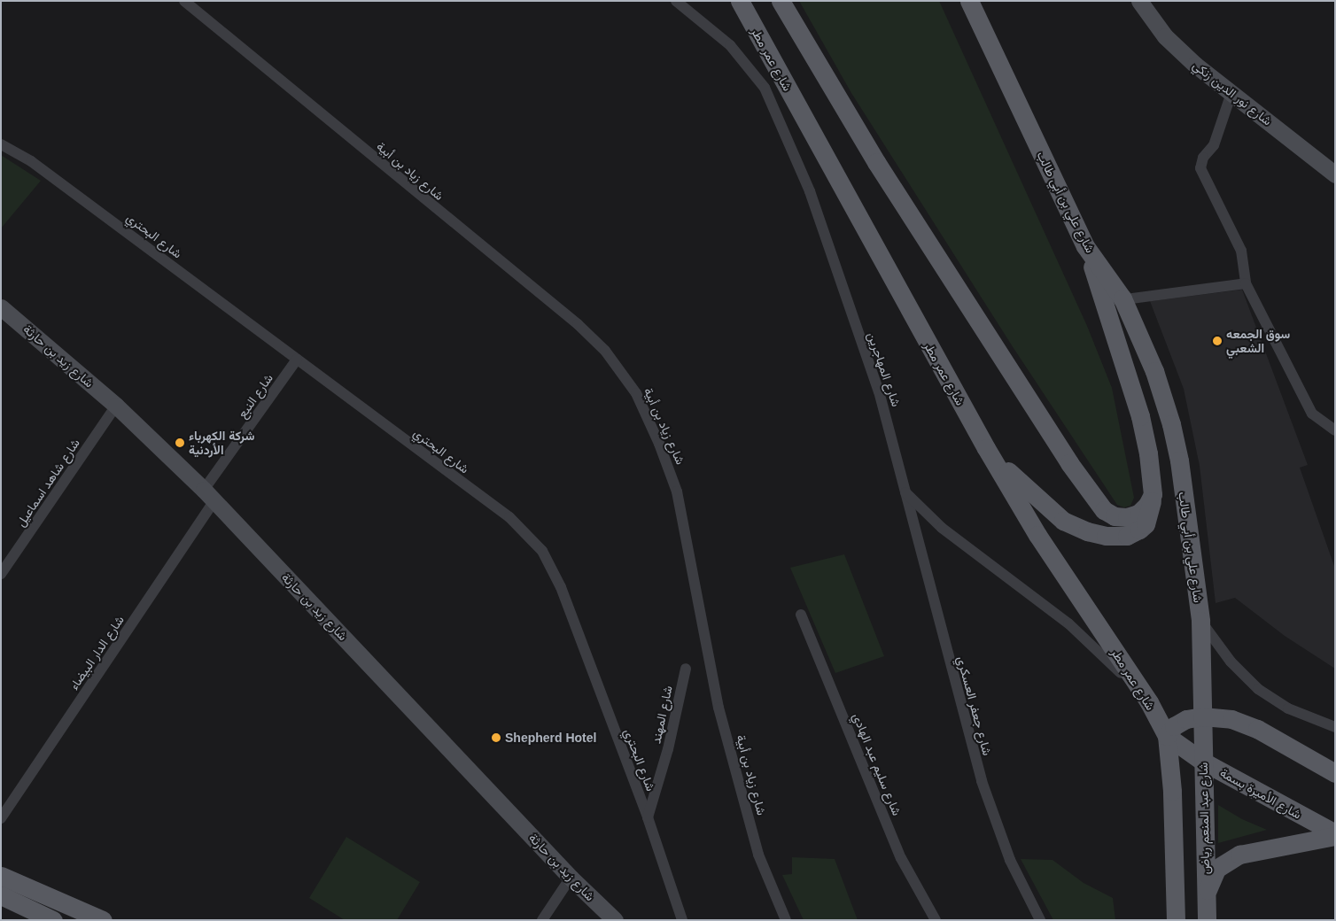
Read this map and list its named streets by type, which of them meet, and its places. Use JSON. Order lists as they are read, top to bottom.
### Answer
{
  "streets": {
    "main road": [
      "شارع عمر مطر",
      "شارع علي بن أبي طالب",
      "شارع الأميرة بسمة",
      "شارع عبد المنعم رياض"
    ],
    "street": [
      "شارع نور الدين زنكي",
      "شارع زياد بن أبية",
      "شارع البحتري",
      "شارع زيد بن حارثة",
      "شارع المهاجرين",
      "شارع النبع",
      "شارع شاهد اسماعيل",
      "شارع الدار البيضاء",
      "شارع جعفر العسكري",
      "شارع المهند",
      "شارع سليم عبد الهادي"
    ]
  },
  "crossings": [
    ["شارع عمر مطر", "شارع الأميرة بسمة"],
    ["شارع علي بن أبي طالب", "شارع عبد المنعم رياض"],
    ["شارع البحتري", "شارع النبع"],
    ["شارع البحتري", "شارع المهند"],
    ["شارع زيد بن حارثة", "شارع النبع"],
    ["شارع زيد بن حارثة", "شارع شاهد اسماعيل"],
    ["شارع زيد بن حارثة", "شارع الدار البيضاء"],
    ["شارع المهاجرين", "شارع جعفر العسكري"],
    ["شارع النبع", "شارع الدار البيضاء"],
    ["شارع الأميرة بسمة", "شارع عبد المنعم رياض"]
  ],
  "places": ["سوق الجمعه الشعبي", "شركة الكهرباء الأردنية", "Shepherd Hotel"]
}
